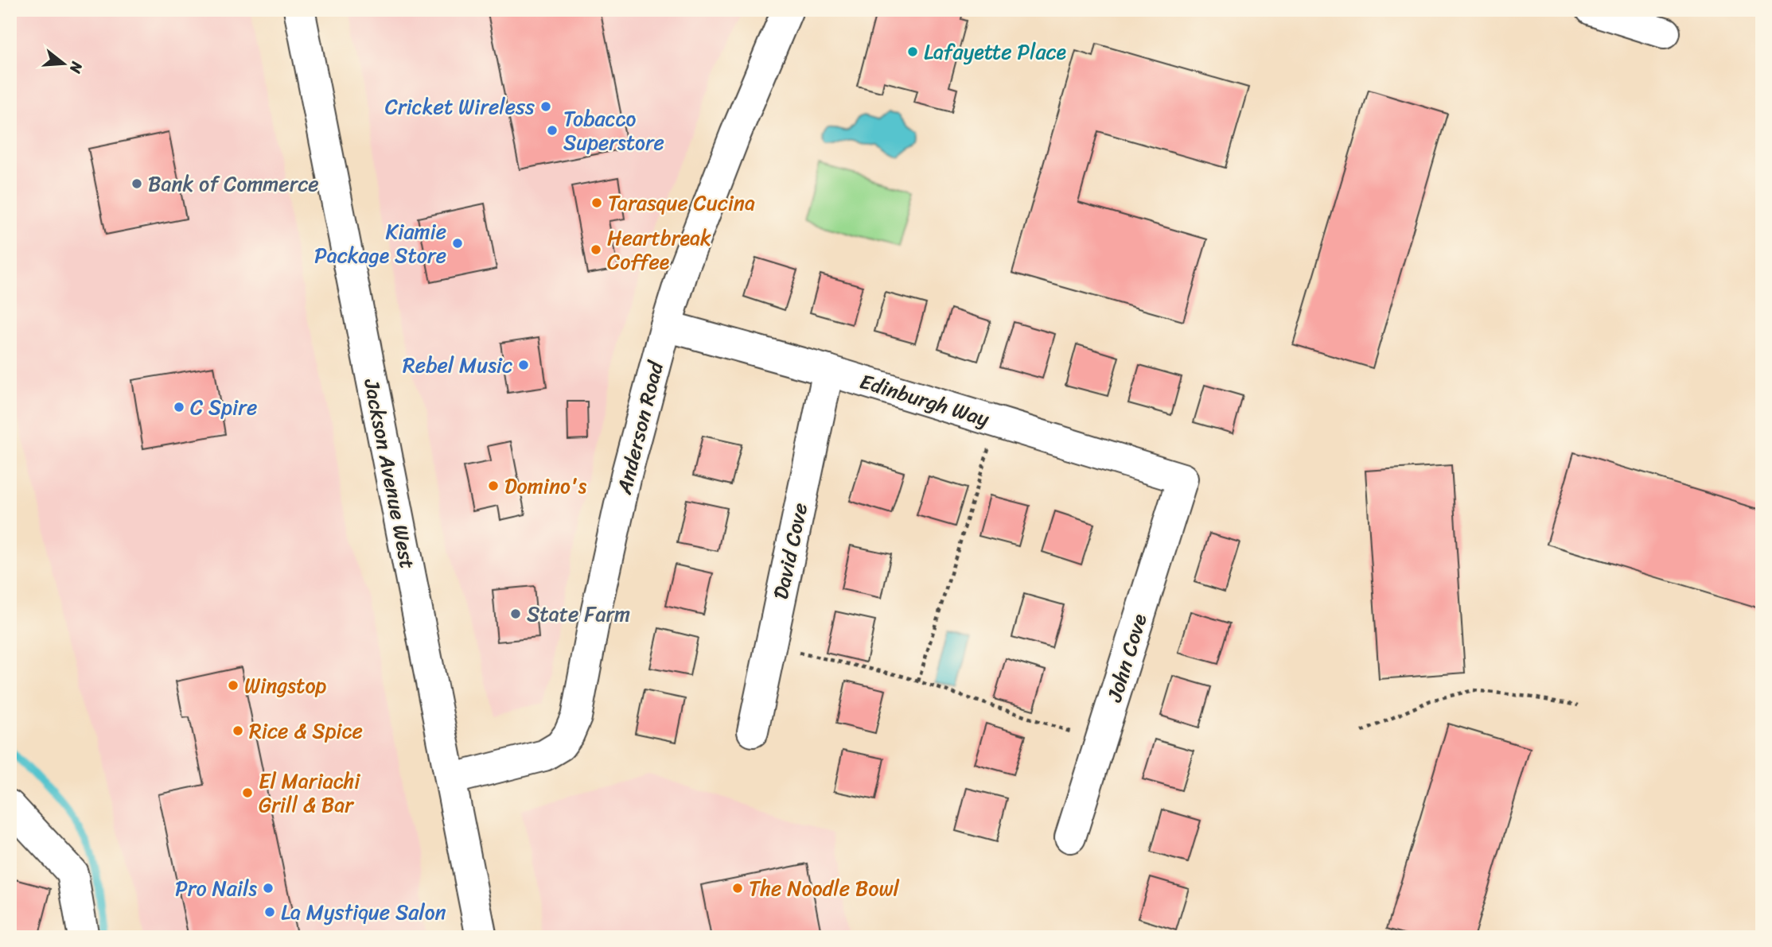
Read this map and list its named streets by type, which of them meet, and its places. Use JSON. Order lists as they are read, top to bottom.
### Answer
{
  "streets": {
    "main road": [
      "Edinburgh Way",
      "Anderson Road",
      "Jackson Avenue West",
      "David Cove",
      "John Cove"
    ]
  },
  "crossings": [
    ["Edinburgh Way", "Anderson Road"],
    ["Edinburgh Way", "David Cove"],
    ["Edinburgh Way", "John Cove"],
    ["Anderson Road", "Jackson Avenue West"]
  ],
  "places": [
    "Lafayette Place",
    "Cricket Wireless",
    "Tobacco Superstore",
    "Bank of Commerce",
    "Tarasque Cucina",
    "Kiamie Package Store",
    "Heartbreak Coffee",
    "Rebel Music",
    "C Spire",
    "Domino's",
    "State Farm",
    "Wingstop",
    "Rice & Spice",
    "El Mariachi Grill & Bar",
    "Pro Nails",
    "The Noodle Bowl",
    "La Mystique Salon"
  ],
  "north": "right"
}
